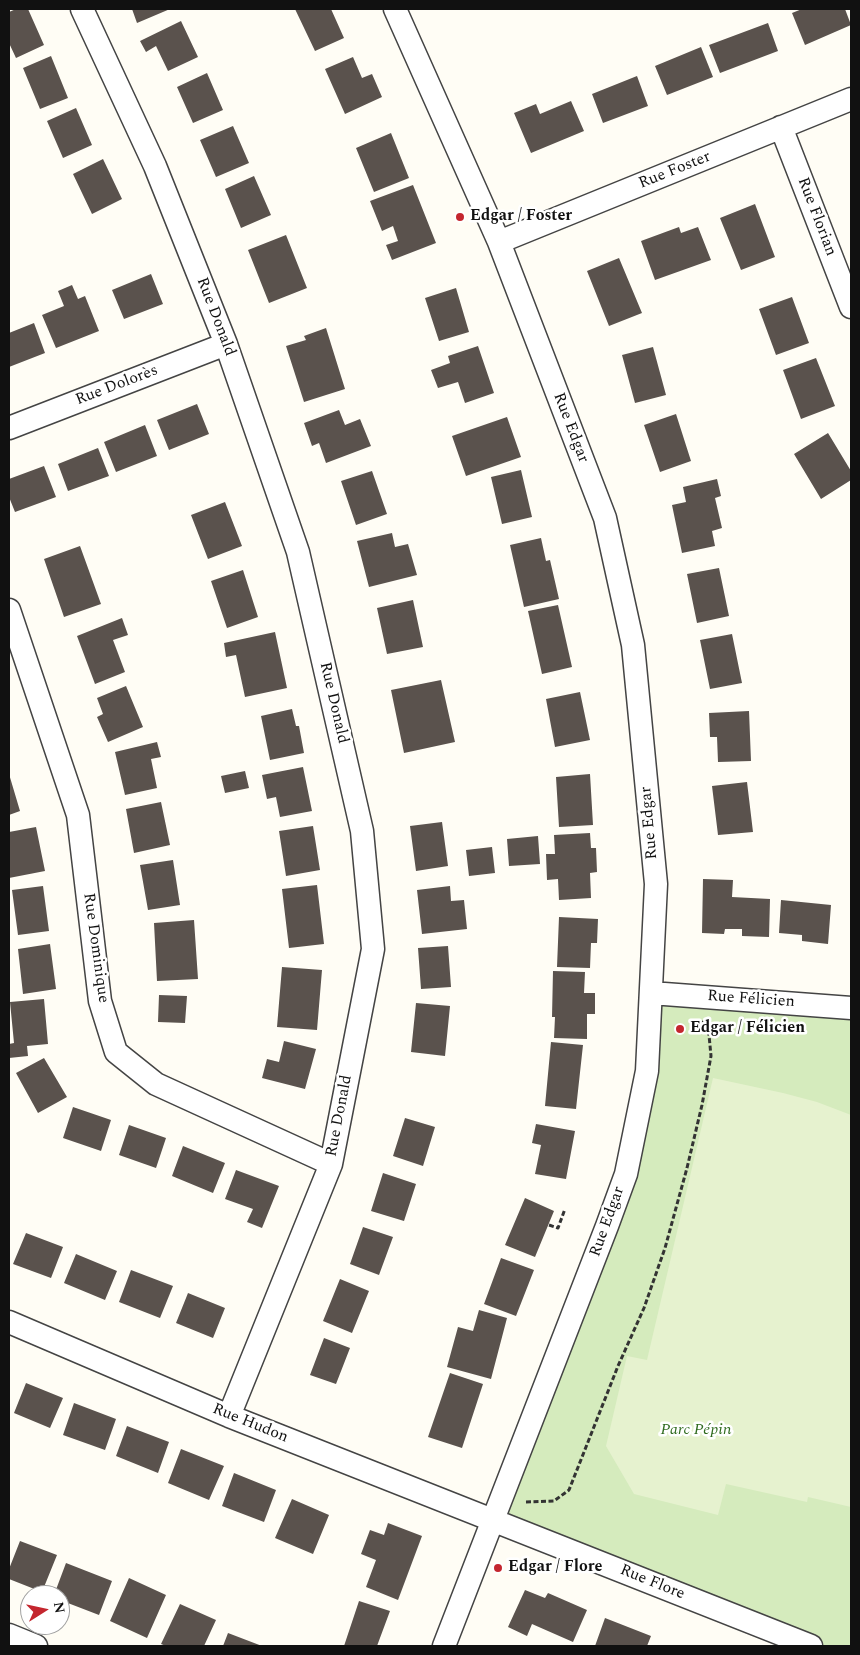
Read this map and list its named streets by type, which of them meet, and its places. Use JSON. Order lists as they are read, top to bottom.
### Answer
{
  "streets": {
    "street": [
      "Rue Foster",
      "Rue Florian",
      "Rue Donald",
      "Rue Dolorès",
      "Rue Edgar",
      "Rue Dominique",
      "Rue Félicien",
      "Rue Hudon",
      "Rue Flore"
    ]
  },
  "crossings": [
    ["Rue Foster", "Rue Florian"],
    ["Rue Foster", "Rue Edgar"],
    ["Rue Donald", "Rue Dolorès"],
    ["Rue Donald", "Rue Dominique"],
    ["Rue Donald", "Rue Hudon"],
    ["Rue Edgar", "Rue Félicien"],
    ["Rue Edgar", "Rue Hudon"],
    ["Rue Edgar", "Rue Flore"],
    ["Rue Hudon", "Rue Flore"]
  ],
  "parks": ["Parc Pépin"],
  "places": ["Edgar / Foster", "Edgar / Félicien", "Edgar / Flore"],
  "north": "right"
}
